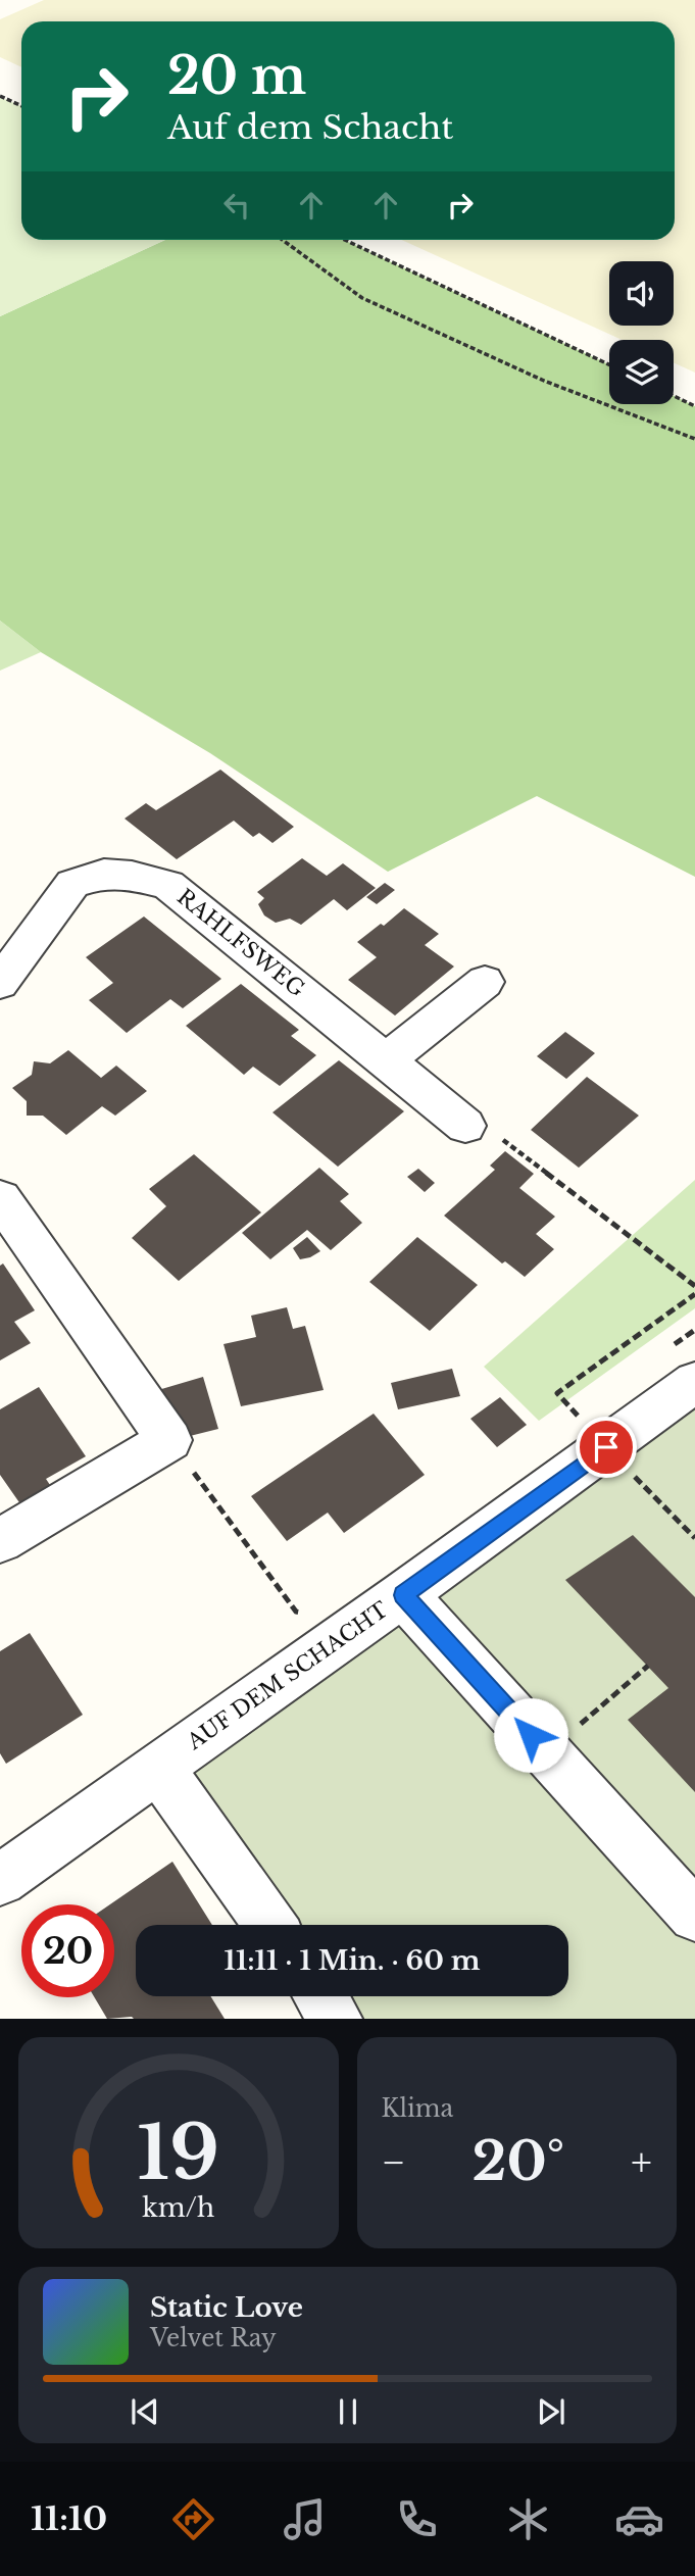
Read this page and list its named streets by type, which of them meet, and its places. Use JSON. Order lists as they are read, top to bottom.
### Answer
{
  "streets": {
    "street": ["RAHLFSWEG", "AUF DEM SCHACHT"]
  },
  "page": {
    "turn": ["20 m", "Auf dem Schacht"],
    "limit": "20",
    "trip": "11:11 · 1 Min. · 60 m",
    "tile": "Klima",
    "heat": ["−", "20°", "+"],
    "song": ["Static Love", "Velvet Ray"],
    "tabs": "11:10",
    "gauge": ["19", "km/h"]
  }
}
